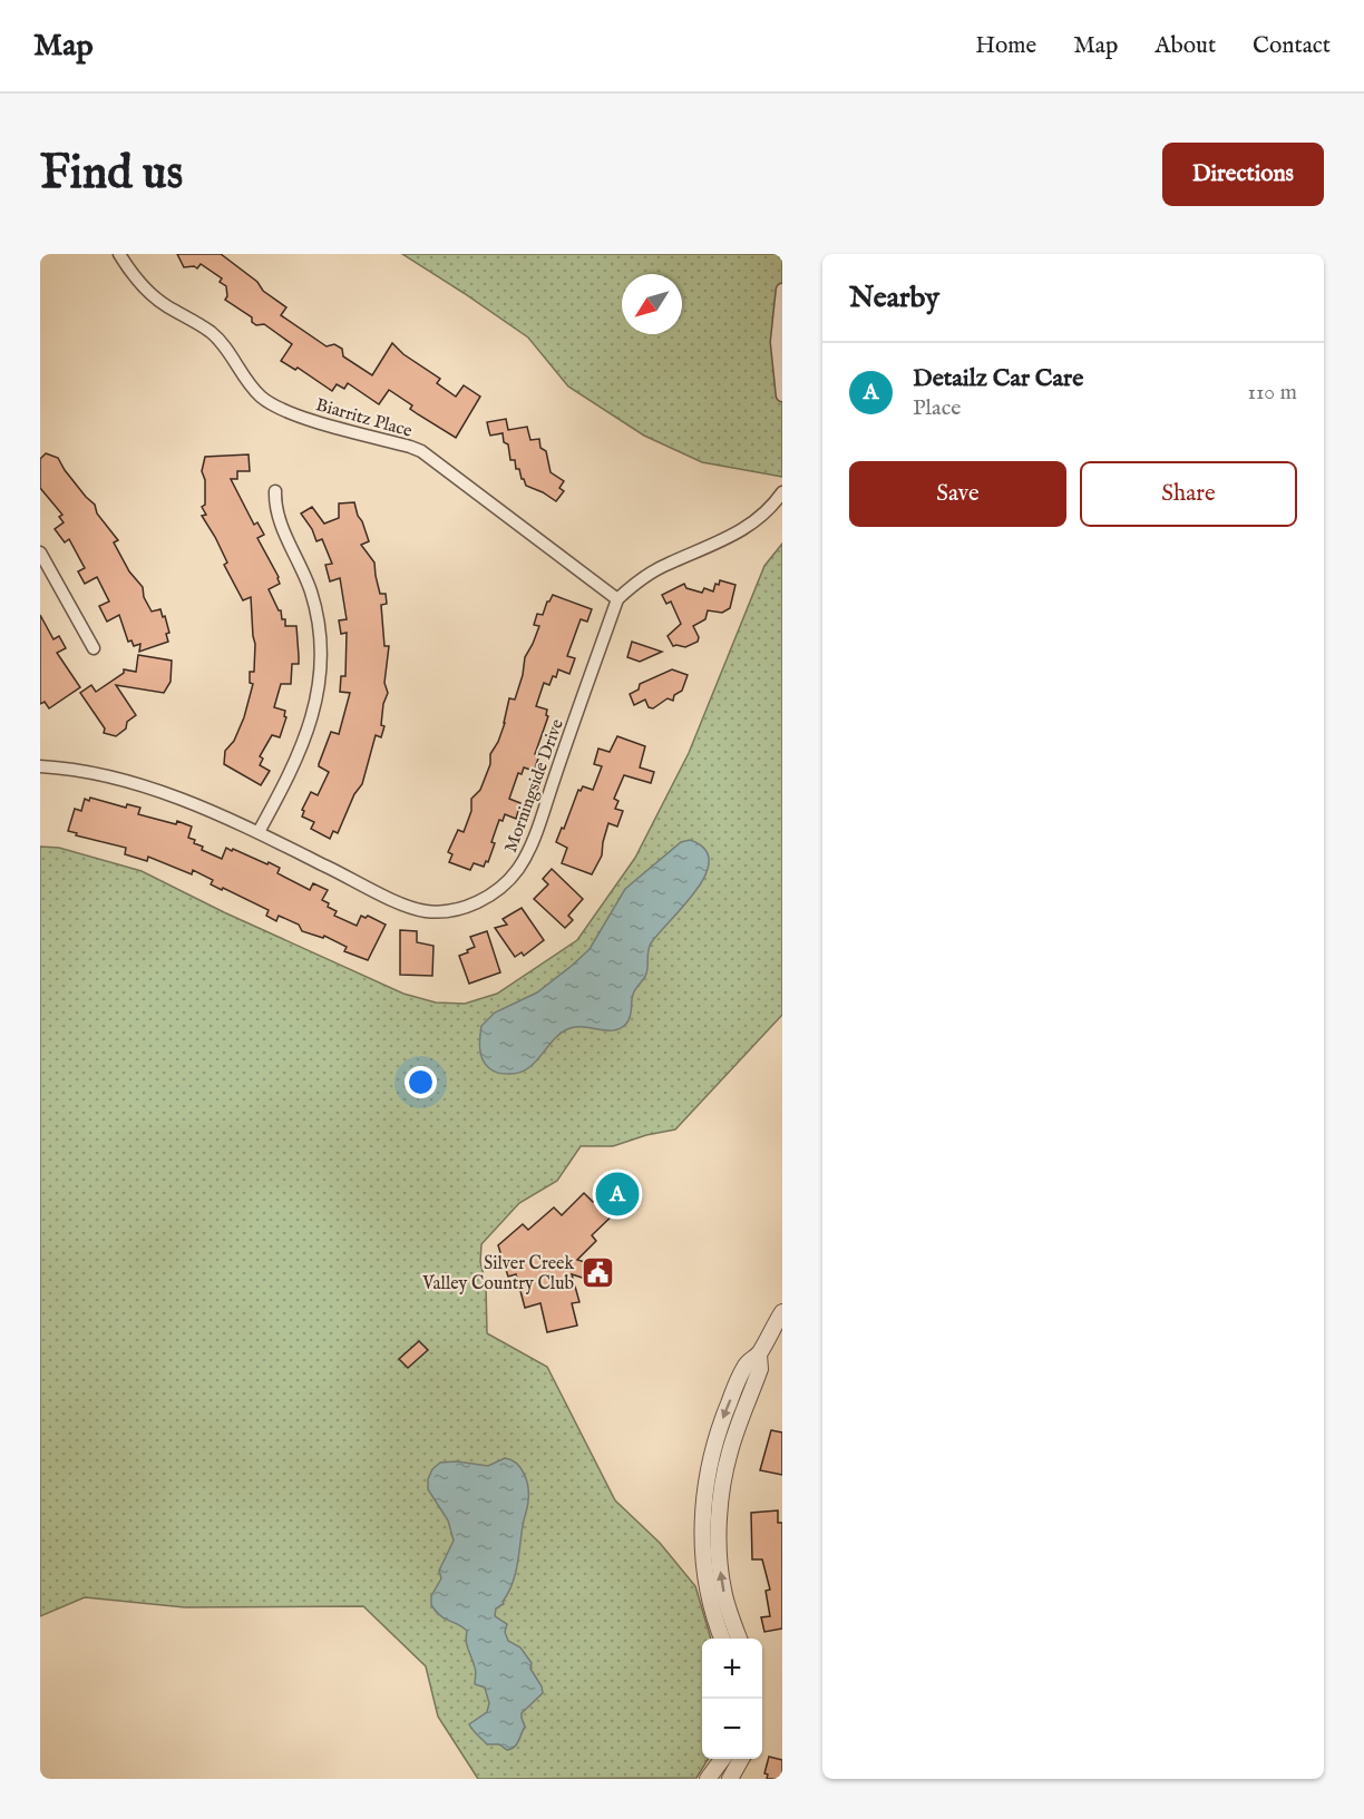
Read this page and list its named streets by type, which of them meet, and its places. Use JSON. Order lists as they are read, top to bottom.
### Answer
{
  "streets": {
    "street": ["Biarritz Place", "Morningside Drive"]
  },
  "crossings": [
    ["Biarritz Place", "Morningside Drive"]
  ],
  "places": {
    "public building": ["Silver Creek Valley Country Club"]
  },
  "north": "bottom left",
  "page": {
    "header": "Map",
    "nav": [
      "Home",
      "Map",
      "About",
      "Contact"
    ],
    "buttons": [
      "Directions",
      ["Save", "Share"]
    ],
    "title": "Find us",
    "heading": "Nearby",
    "list": [
      {
        "mark": "A",
        "name": "Detailz Car Care",
        "note": "Place",
        "value": "110 m"
      }
    ],
    "pins": "A",
    "map_buttons": ["+", "−"]
  }
}
